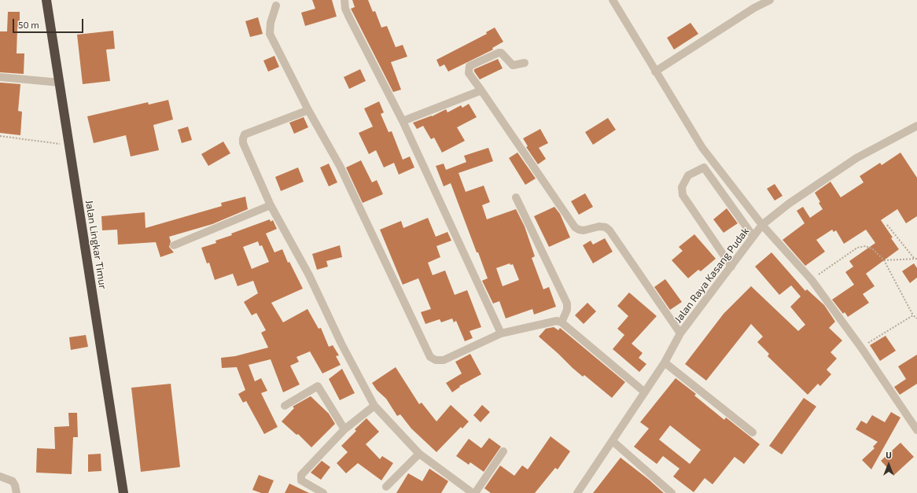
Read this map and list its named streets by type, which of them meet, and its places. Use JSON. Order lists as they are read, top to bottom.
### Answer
{
  "streets": {
    "highway": ["Jalan Lingkar Timur"],
    "street": ["Jalan Raya Kasang Pudak"]
  },
  "scale_bar": "50 m",
  "north": "top"
}
